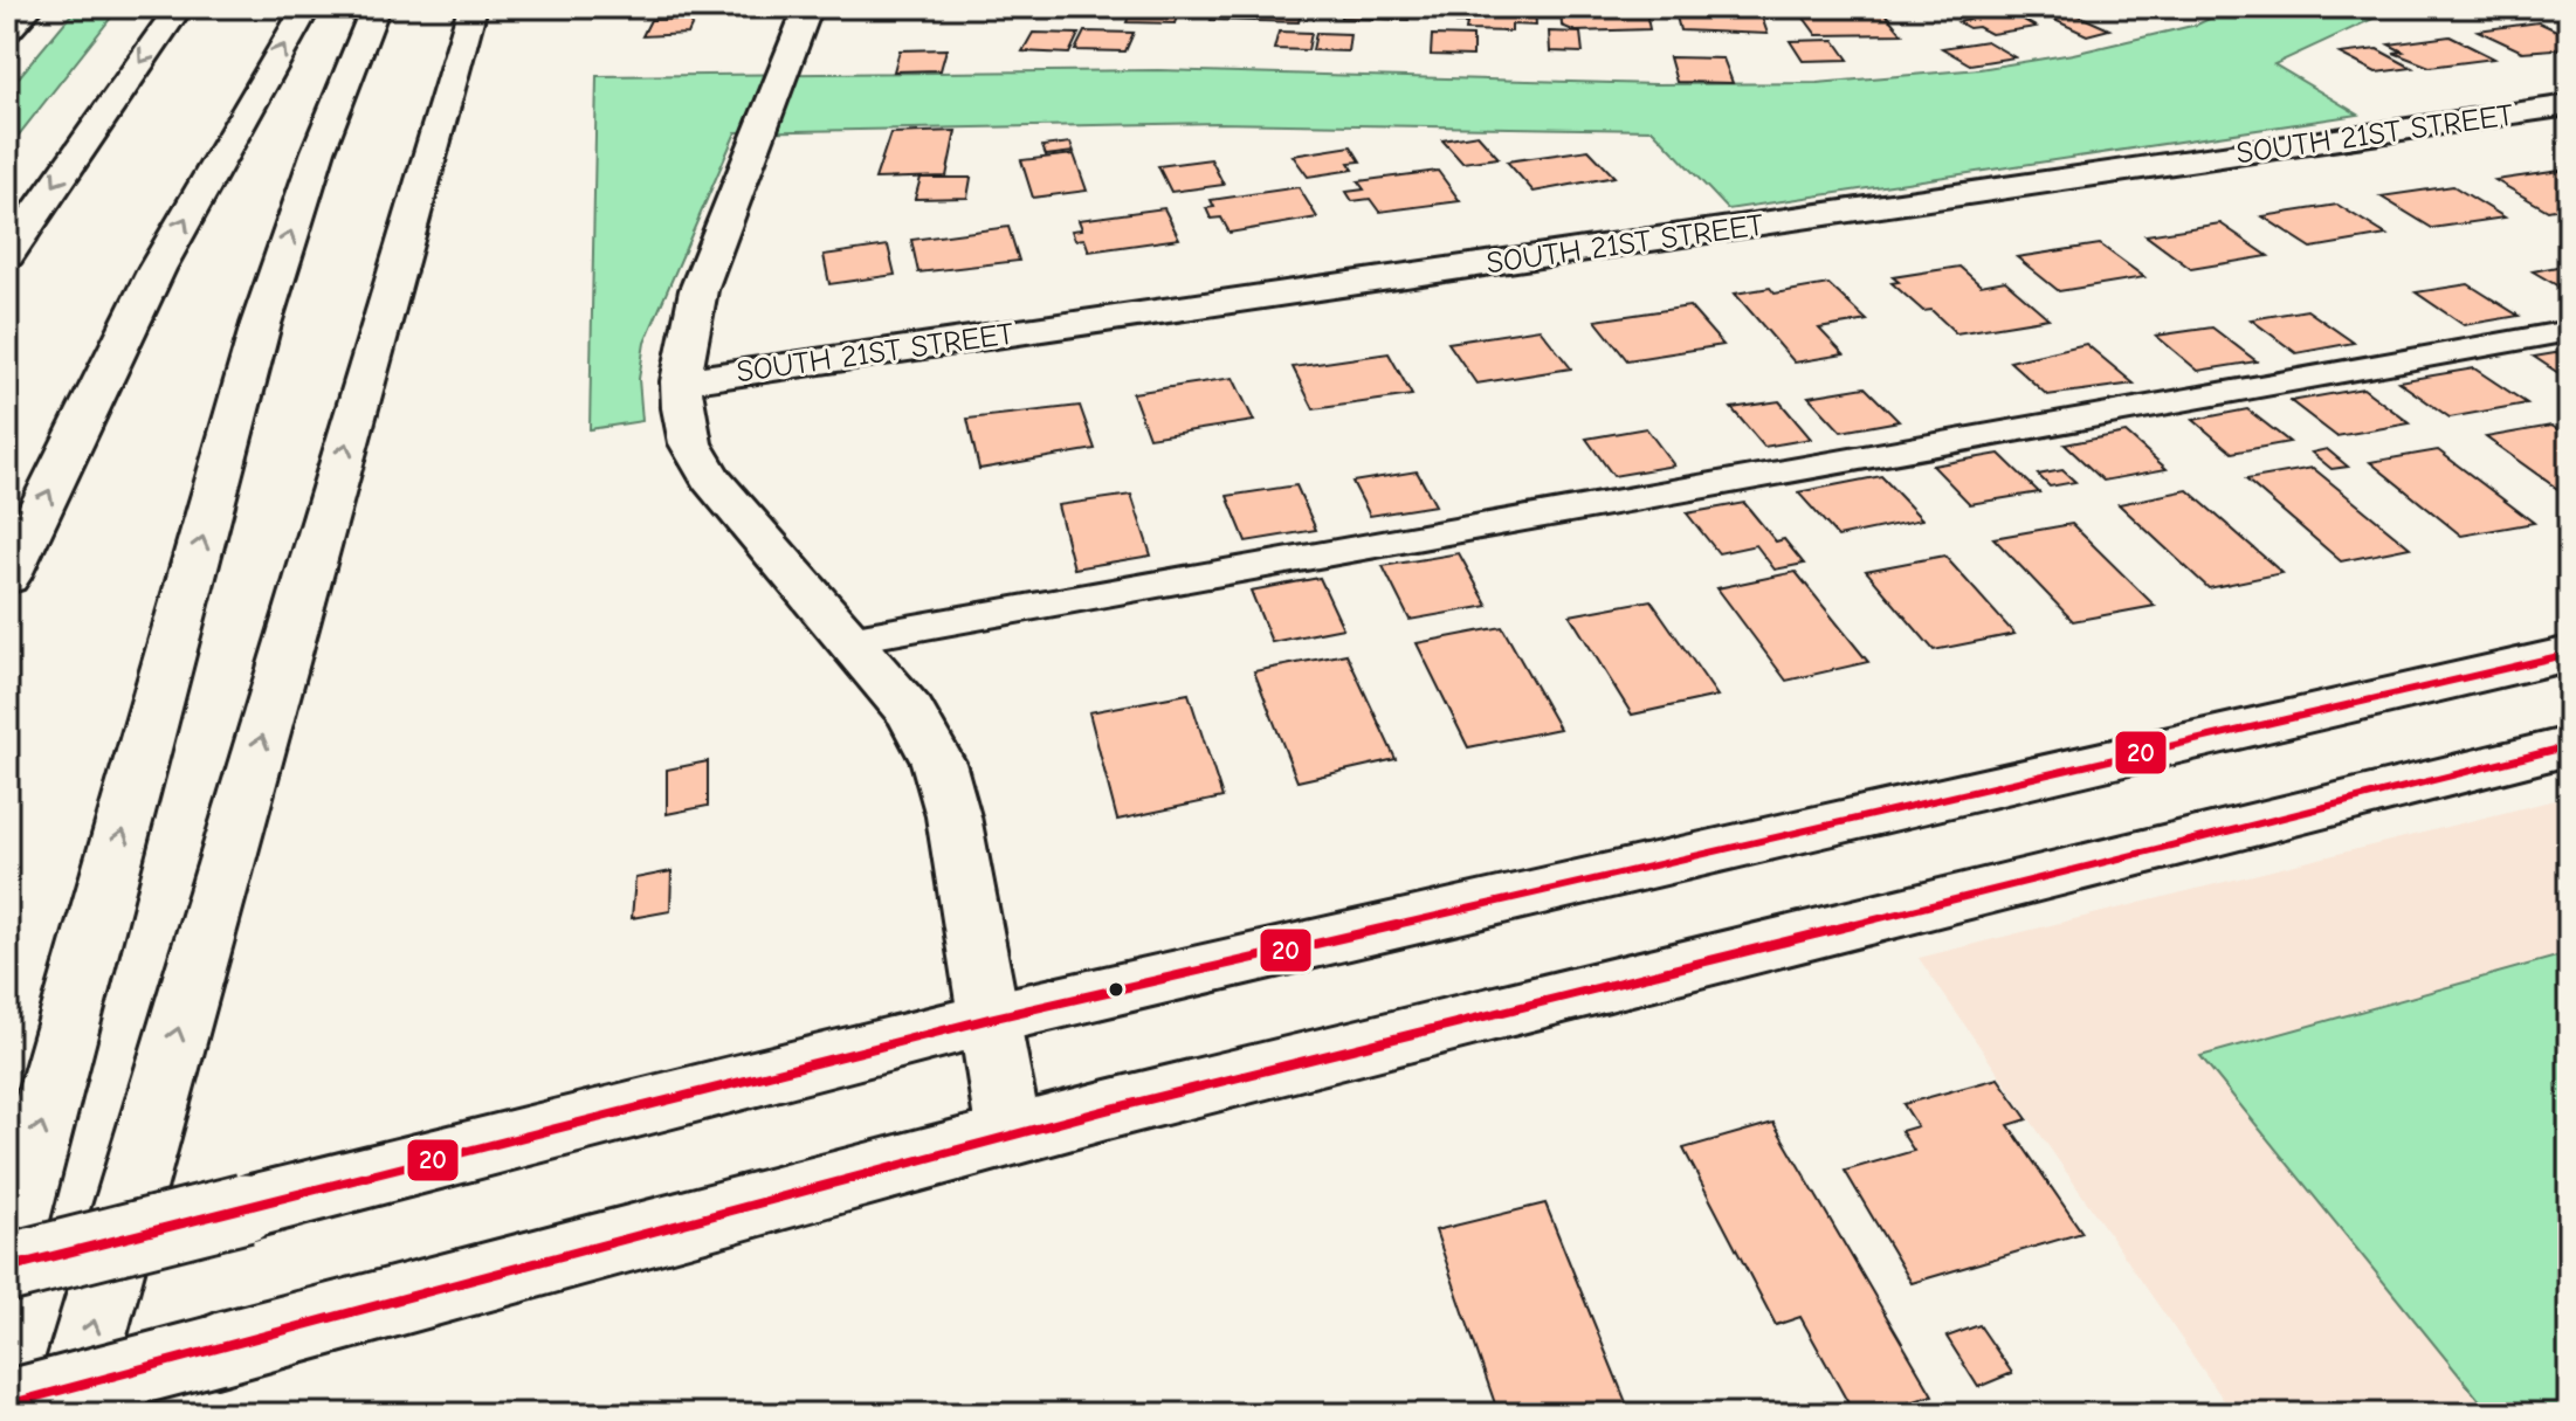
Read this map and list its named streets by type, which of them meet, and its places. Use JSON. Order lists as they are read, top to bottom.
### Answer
{
  "streets": {
    "main road": ["SOUTH 21ST STREET"]
  },
  "lines": ["transit line 20"]
}
